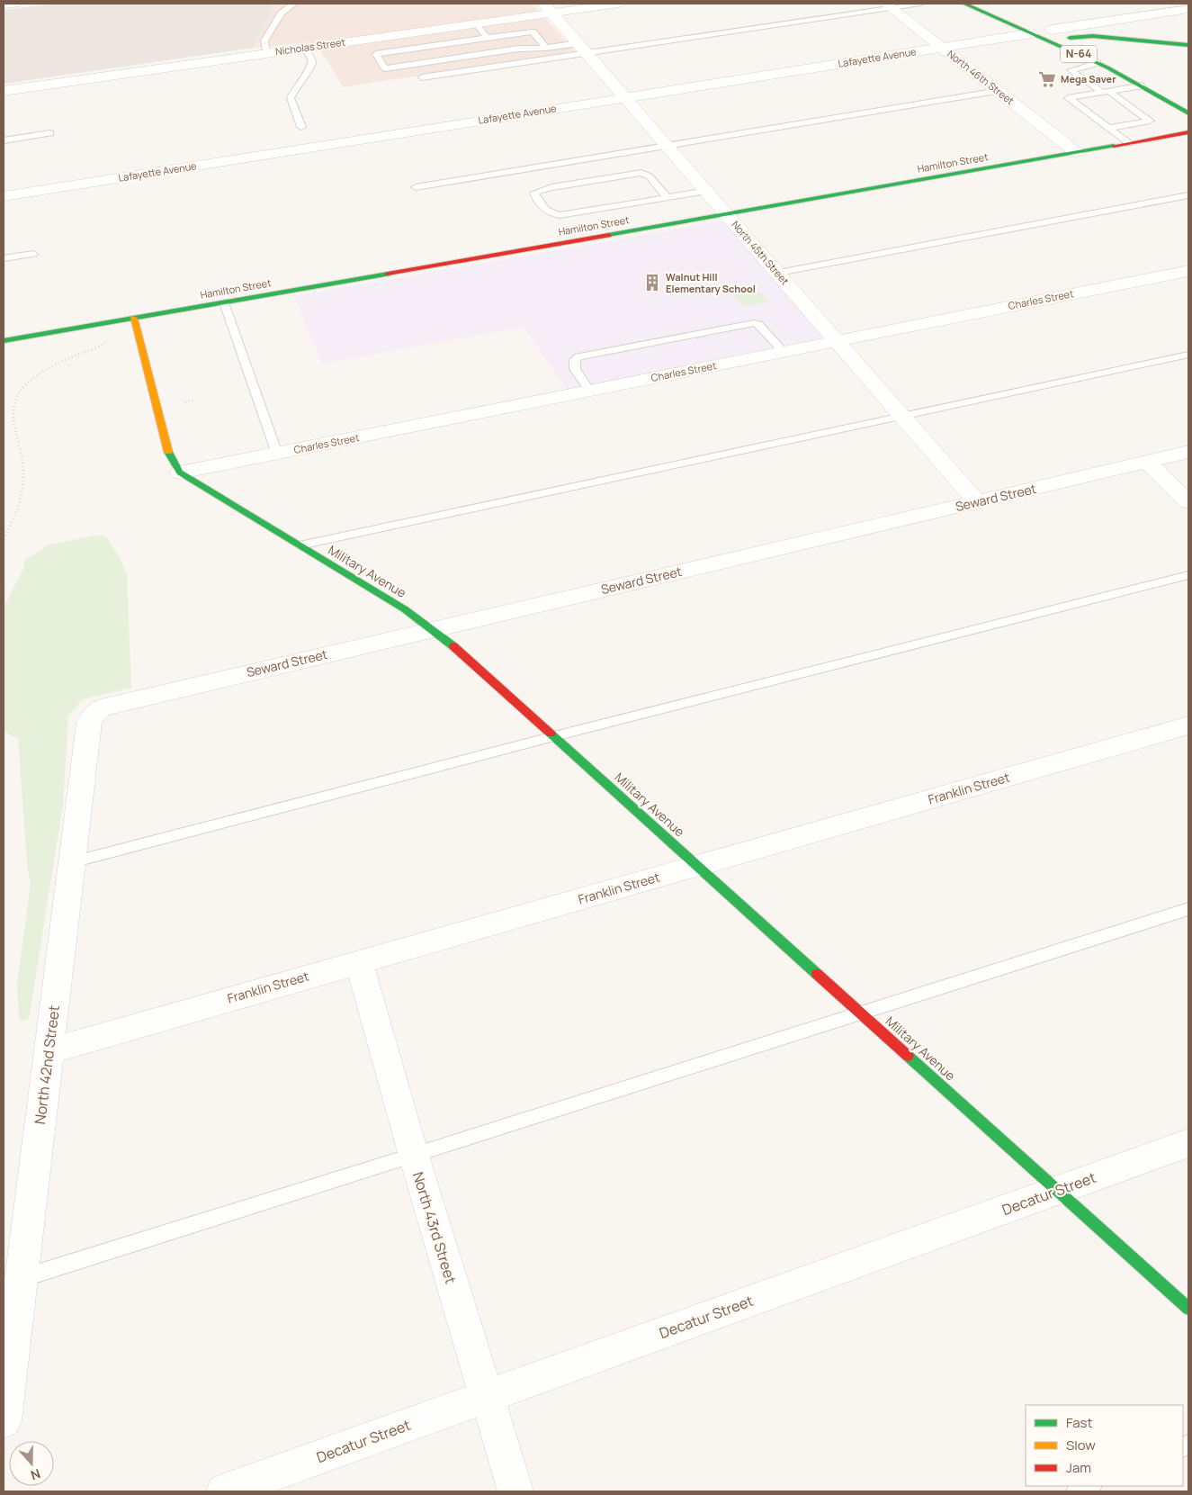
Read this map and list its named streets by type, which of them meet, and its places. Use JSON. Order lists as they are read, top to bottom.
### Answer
{
  "streets": {
    "main road": ["N-64", "Hamilton Street", "Military Avenue"],
    "street": [
      "Nicholas Street",
      "Lafayette Avenue",
      "North 46th Street",
      "North 45th Street",
      "Charles Street",
      "Seward Street",
      "Franklin Street",
      "North 42nd Street",
      "Decatur Street",
      "North 43rd Street"
    ]
  },
  "crossings": [
    ["Nicholas Street", "North 45th Street"],
    ["N-64", "Lafayette Avenue"],
    ["Lafayette Avenue", "North 46th Street"],
    ["Lafayette Avenue", "North 45th Street"],
    ["North 46th Street", "Hamilton Street"],
    ["Hamilton Street", "North 45th Street"],
    ["North 45th Street", "Charles Street"],
    ["North 45th Street", "Seward Street"],
    ["Charles Street", "Military Avenue"],
    ["Seward Street", "Military Avenue"],
    ["Seward Street", "North 42nd Street"],
    ["Military Avenue", "Franklin Street"],
    ["Military Avenue", "Decatur Street"],
    ["Franklin Street", "North 42nd Street"],
    ["Franklin Street", "North 43rd Street"],
    ["Decatur Street", "North 43rd Street"]
  ],
  "places": {
    "supermarket": ["Mega Saver"],
    "building": ["Walnut Hill Elementary School"]
  },
  "legend": ["Fast", "Slow", "Jam"],
  "north": "bottom"
}
